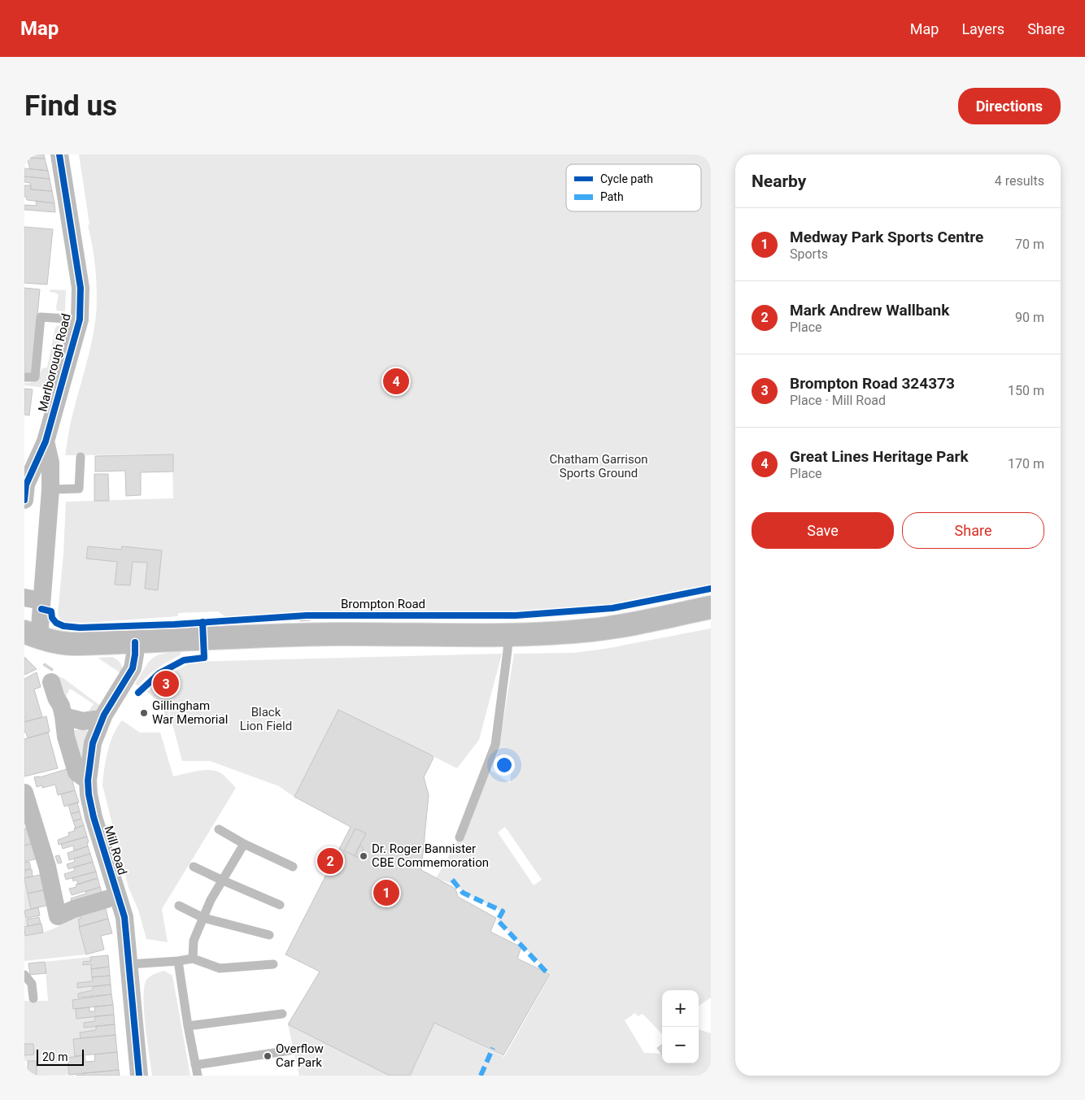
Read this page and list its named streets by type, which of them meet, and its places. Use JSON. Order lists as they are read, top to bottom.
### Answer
{
  "streets": {
    "street": ["Marlborough Road", "Mill Road"],
    "cycle path": ["Brompton Road"]
  },
  "parks": ["Chatham Garrison Sports Ground", "Black Lion Field"],
  "places": ["Gillingham War Memorial", "Dr. Roger Bannister CBE Commemoration", "Overflow Car Park"],
  "legend": ["Cycle path", "Path"],
  "scale_bar": "20 m",
  "page": {
    "header": "Map",
    "nav": ["Map", "Layers", "Share"],
    "buttons": [
      "Directions",
      ["Save", "Share"]
    ],
    "title": "Find us",
    "heading": ["Nearby", "4 results"],
    "list": [
      {
        "mark": "1",
        "name": "Medway Park Sports Centre",
        "note": "Sports",
        "value": "70 m"
      },
      {
        "mark": "2",
        "name": "Mark Andrew Wallbank",
        "note": "Place",
        "value": "90 m"
      },
      {
        "mark": "3",
        "name": "Brompton Road 324373",
        "note": "Place · Mill Road",
        "value": "150 m"
      },
      {
        "mark": "4",
        "name": "Great Lines Heritage Park",
        "note": "Place",
        "value": "170 m"
      }
    ],
    "pins": [
      "4",
      "3",
      "2",
      "1"
    ],
    "map_buttons": ["+", "−"],
    "scale": "20 m"
  }
}
